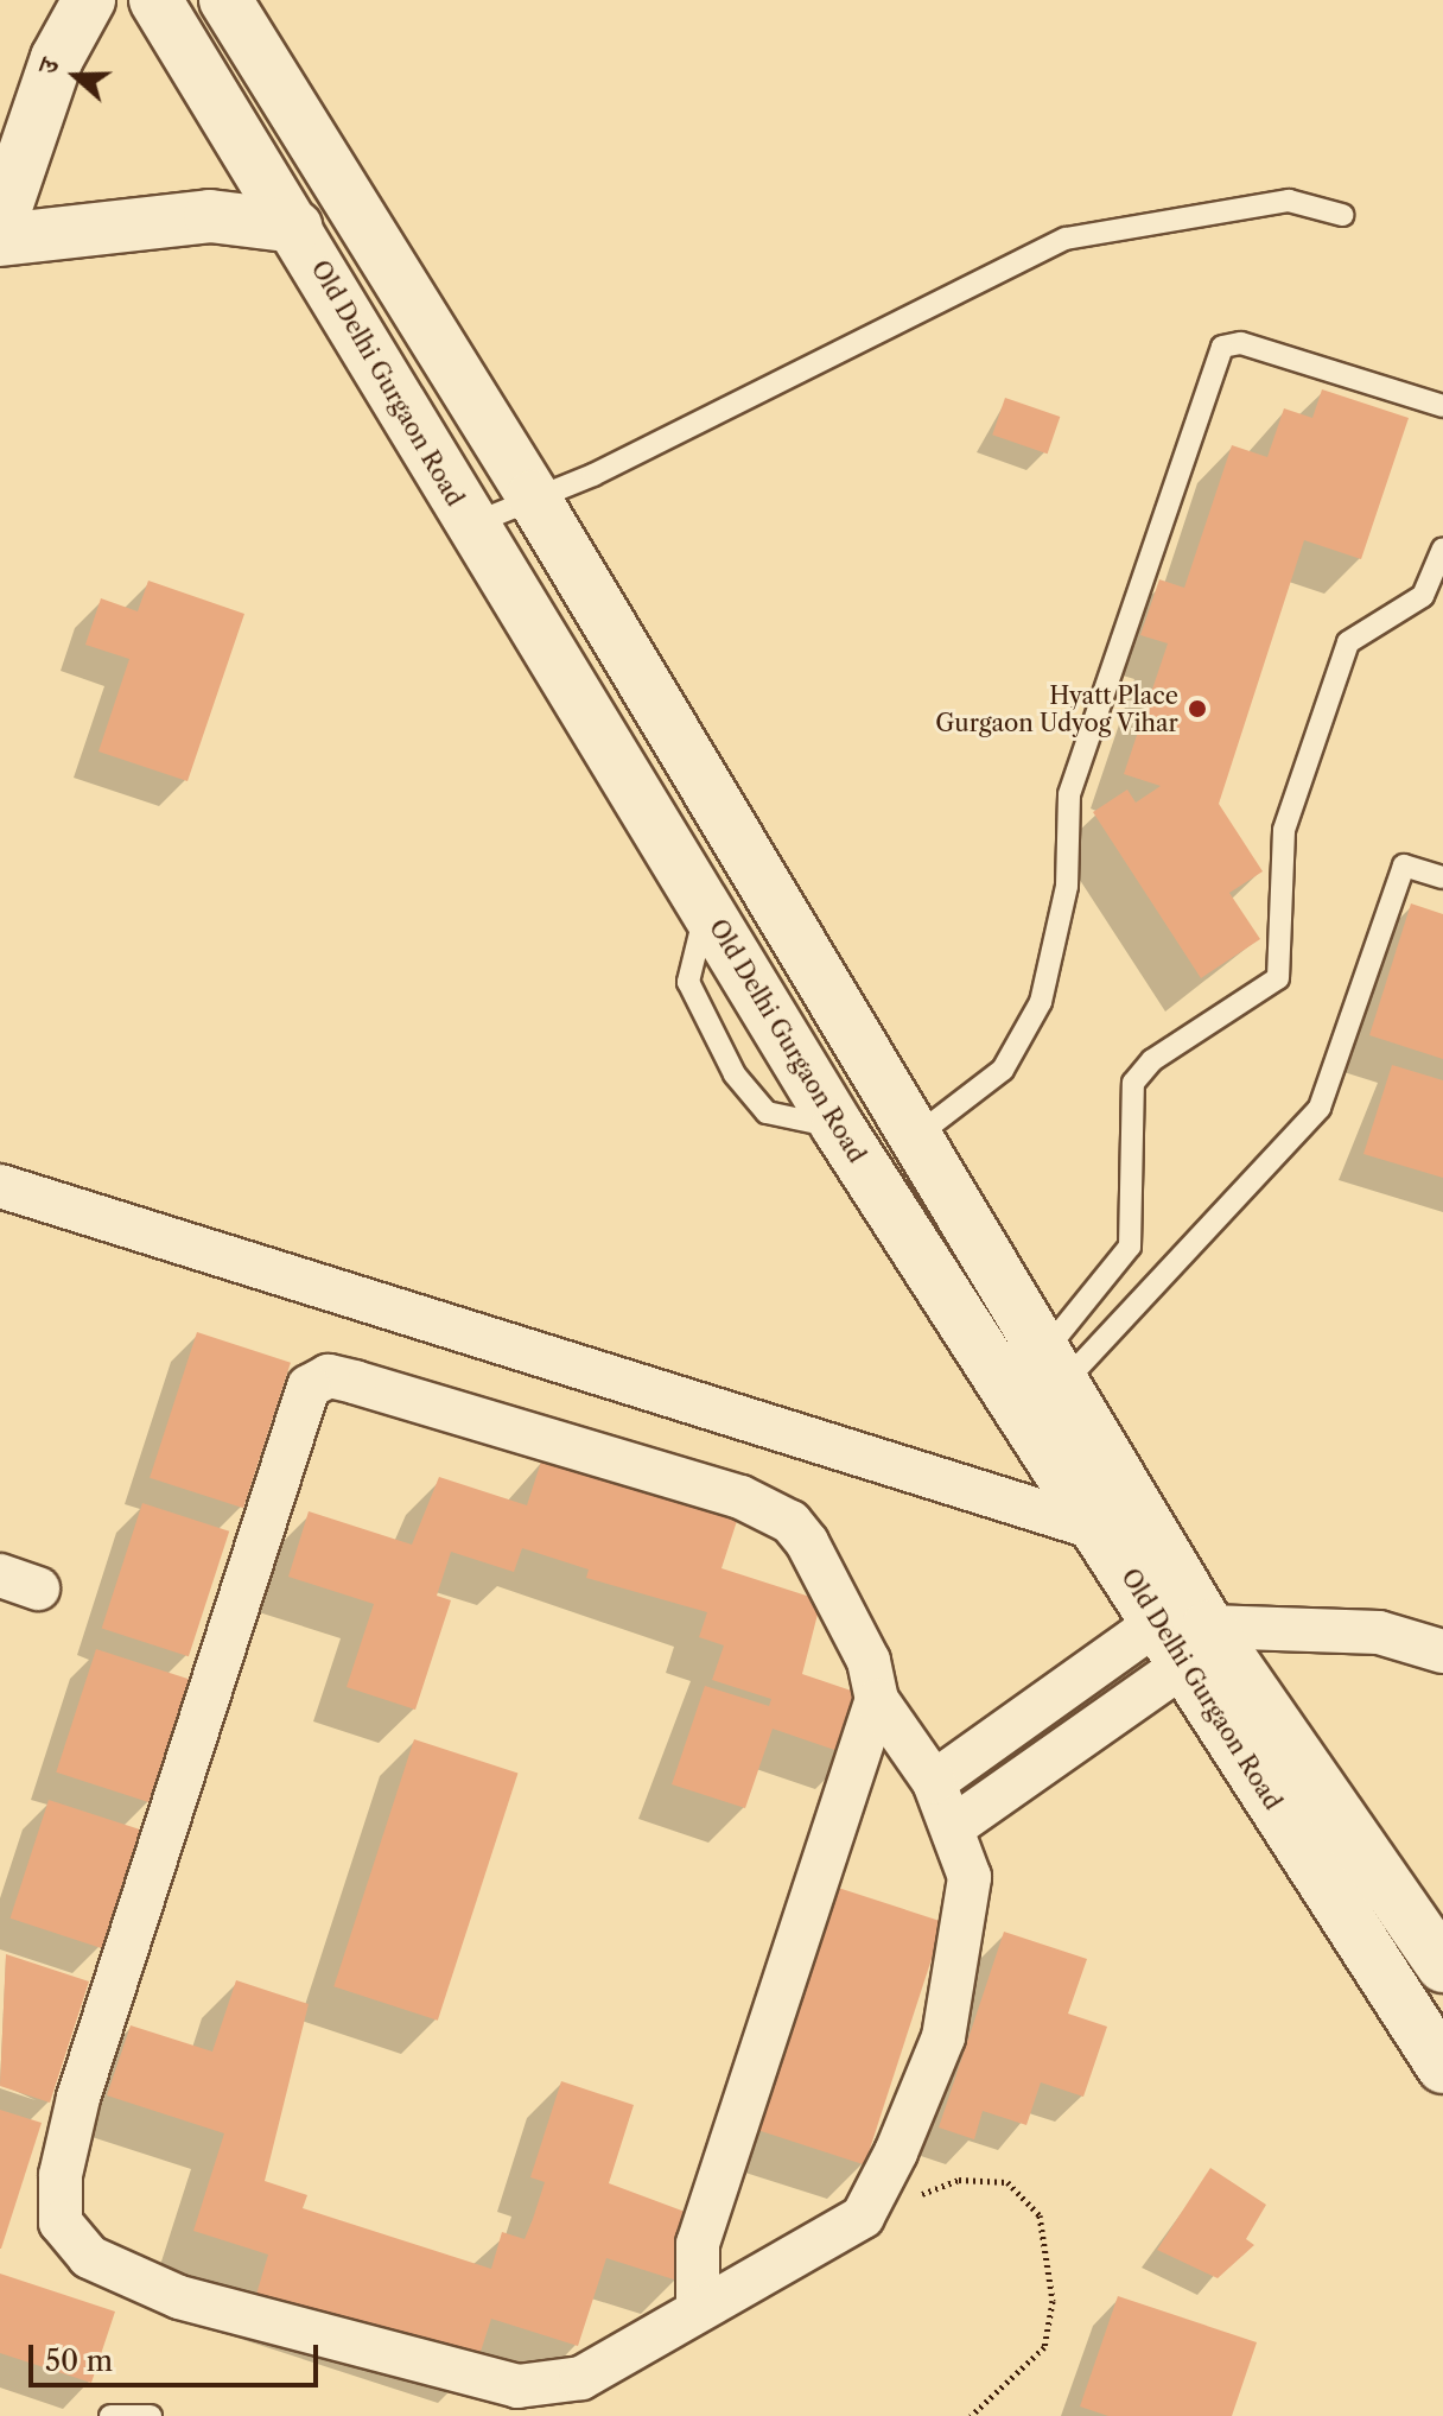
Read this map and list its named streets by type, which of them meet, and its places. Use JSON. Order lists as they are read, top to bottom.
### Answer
{
  "streets": {
    "main road": ["Old Delhi Gurgaon Road"]
  },
  "places": ["Hyatt Place Gurgaon Udyog Vihar"],
  "scale_bar": "50 m",
  "north": "left"
}
